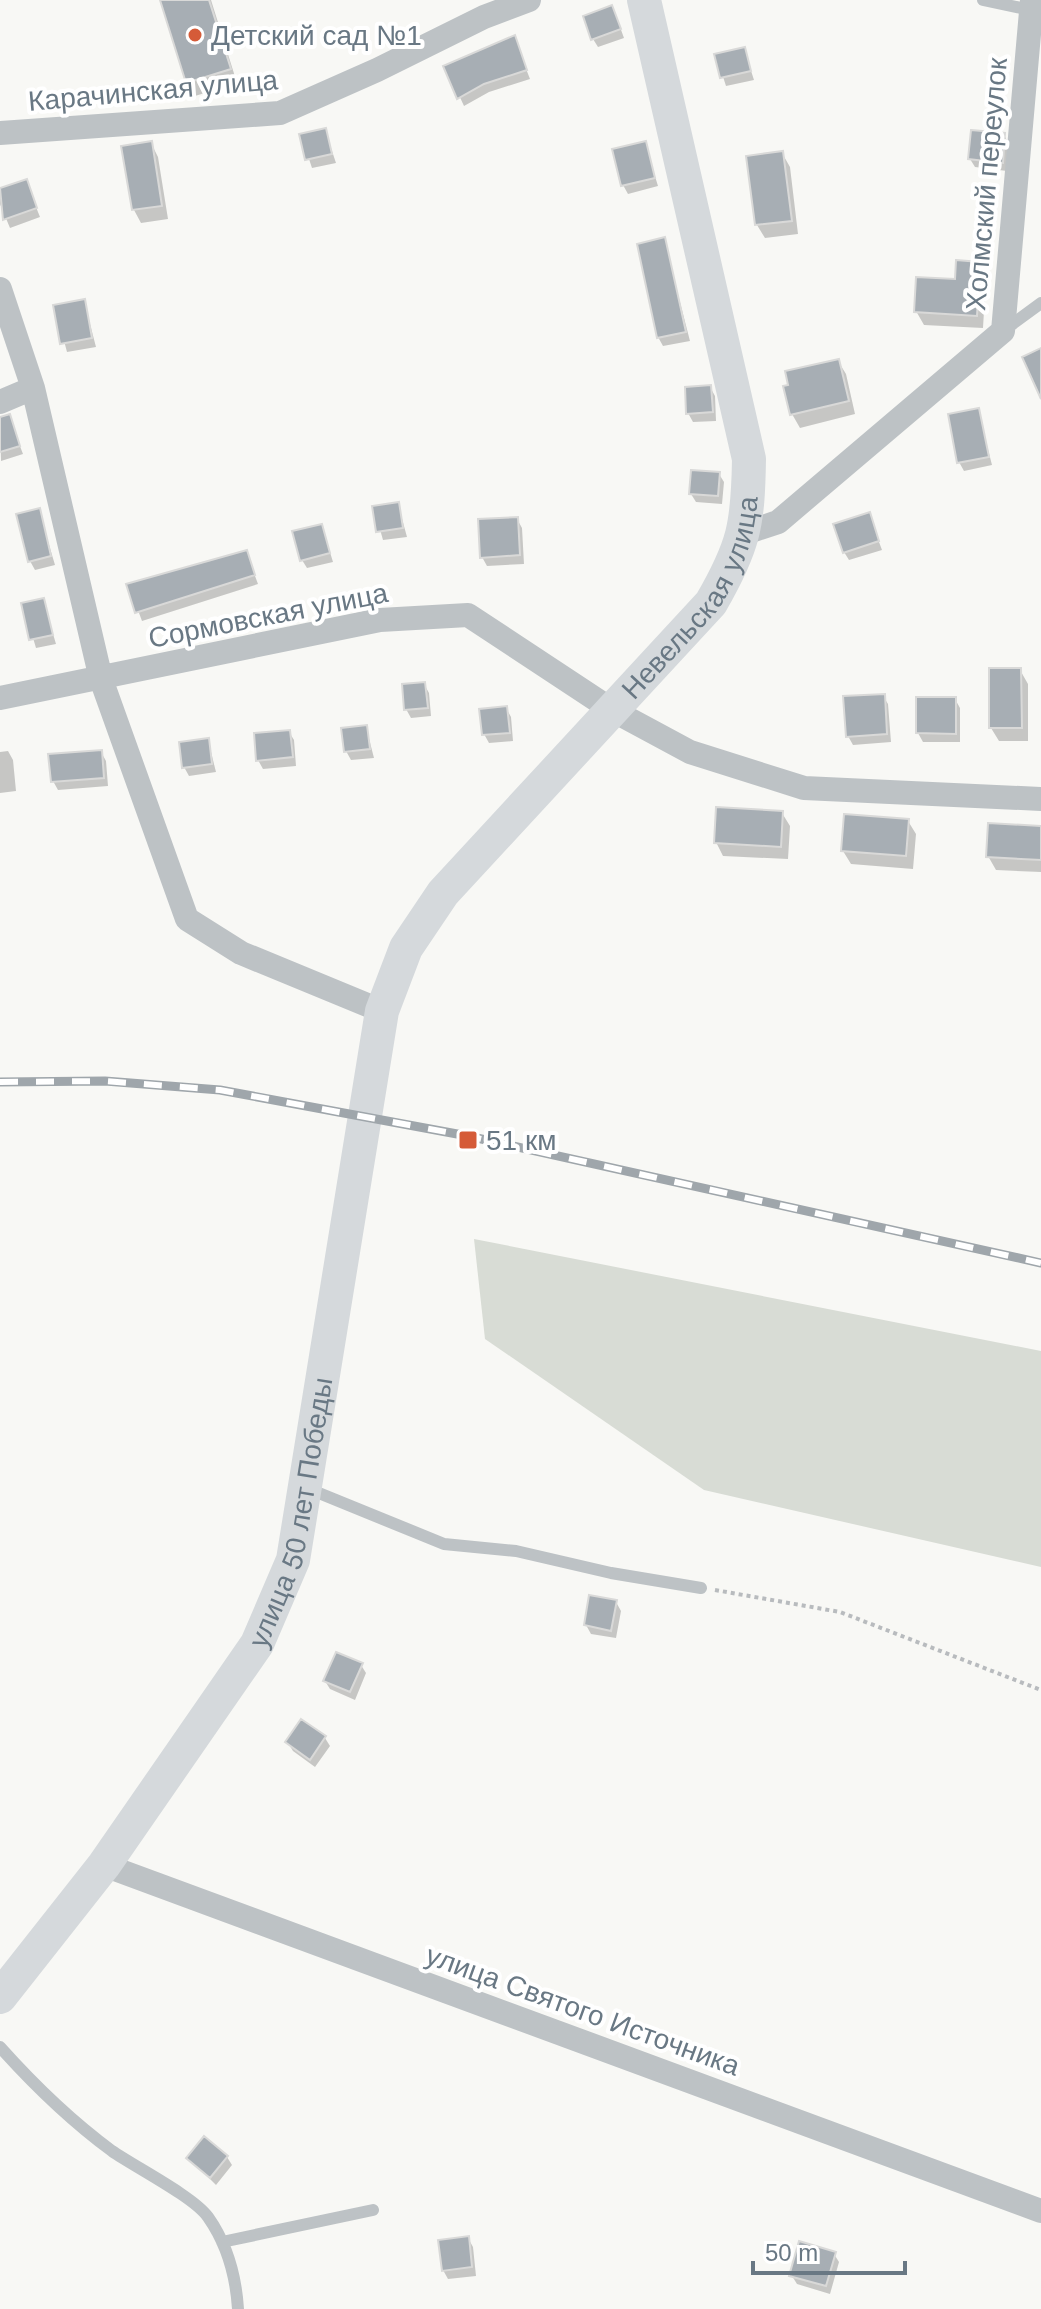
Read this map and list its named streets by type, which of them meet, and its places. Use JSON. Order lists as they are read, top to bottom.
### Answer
{
  "streets": {
    "street": [
      "Карачинская улица",
      "Холмский переулок",
      "Невельская улица",
      "Сормовская улица",
      "улица 50 лет Победы",
      "улица Святого Источника"
    ]
  },
  "crossings": [
    ["Холмский переулок", "Невельская улица"],
    ["Невельская улица", "Сормовская улица"],
    ["Невельская улица", "улица 50 лет Победы"],
    ["улица 50 лет Победы", "улица Святого Источника"]
  ],
  "places": {
    "other": ["Детский сад №1"],
    "transit": ["51 км"]
  },
  "scale_bar": "50 m"
}
